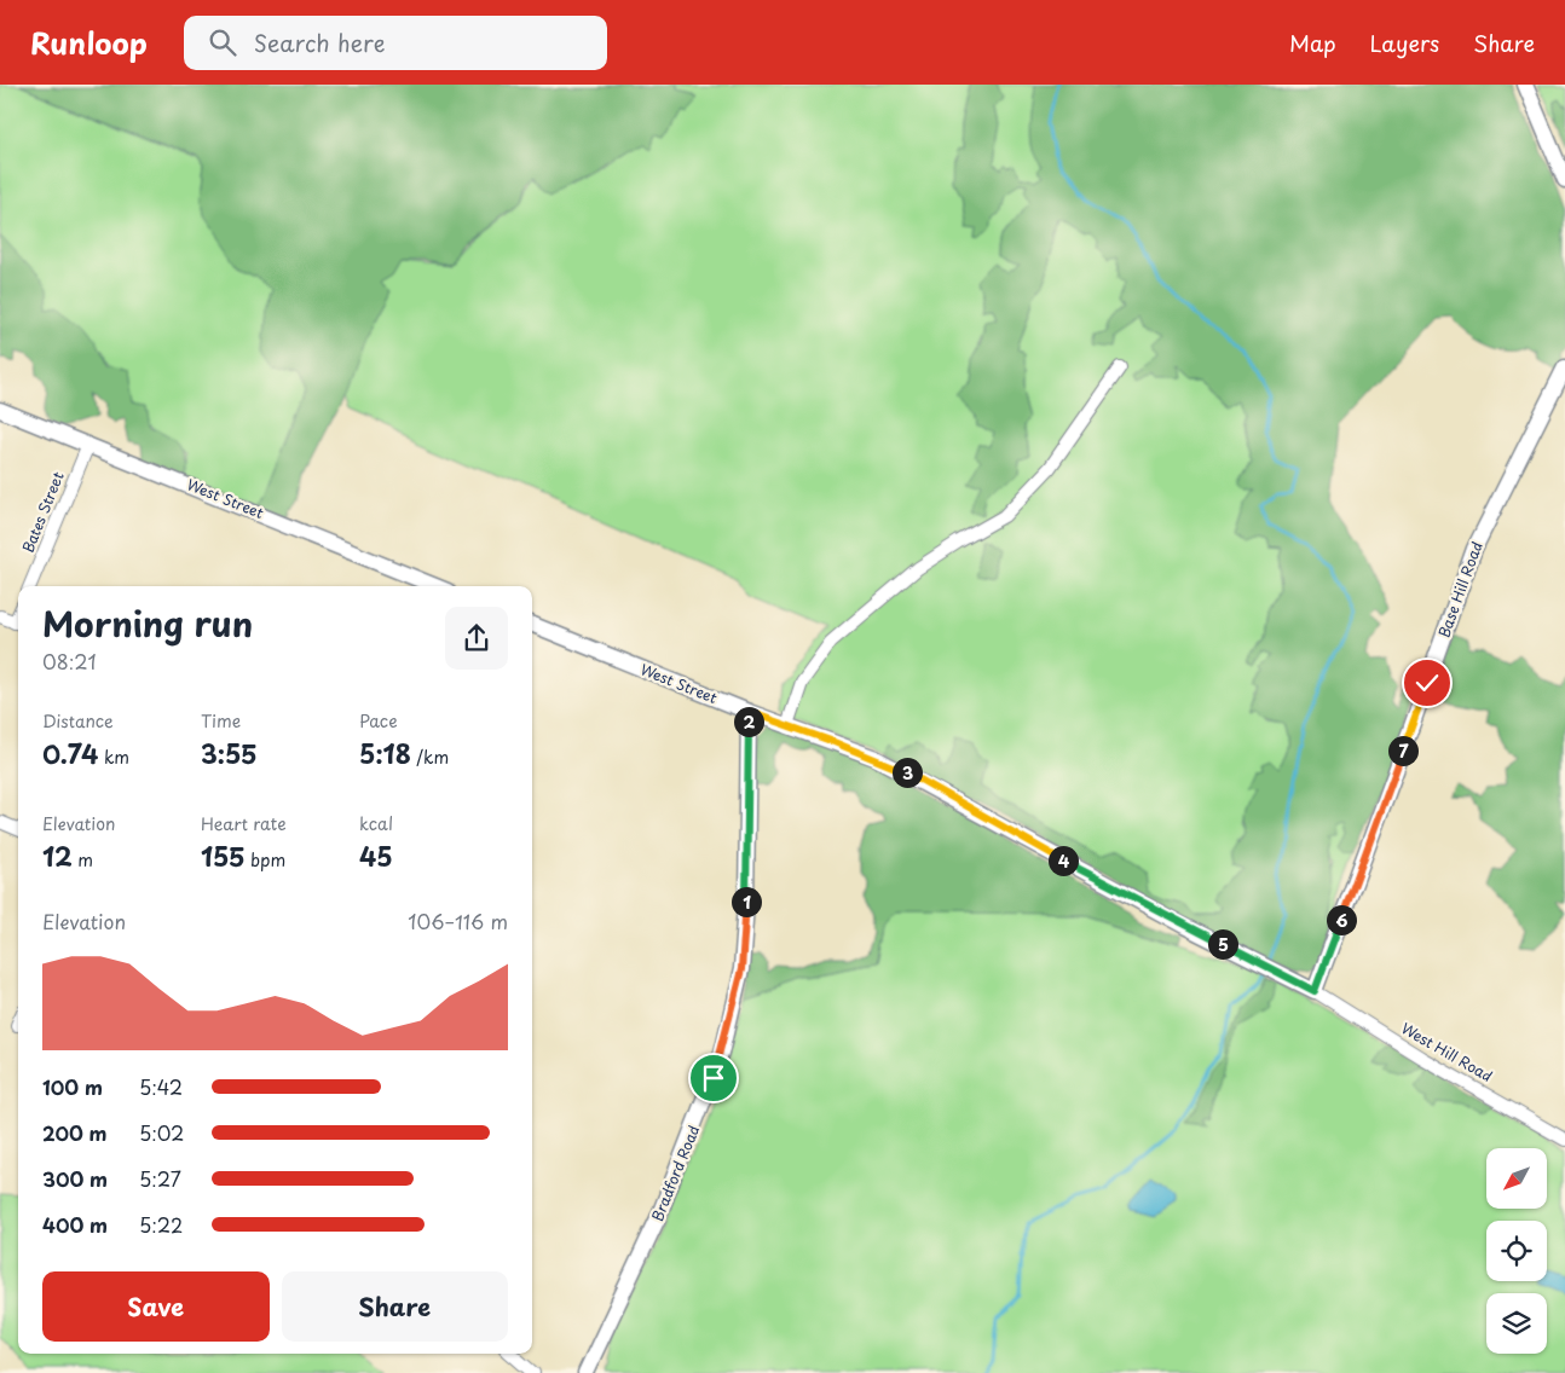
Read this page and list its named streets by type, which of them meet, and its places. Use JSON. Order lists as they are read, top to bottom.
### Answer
{
  "streets": {
    "street": [
      "West Street",
      "Bates Street",
      "Base Hill Road",
      "West Hill Road",
      "Bradford Road"
    ]
  },
  "crossings": [
    ["West Street", "Bates Street"],
    ["West Street", "Base Hill Road"],
    ["West Street", "West Hill Road"],
    ["West Street", "Bradford Road"],
    ["Base Hill Road", "West Hill Road"]
  ],
  "north": "bottom left",
  "page": {
    "header": "Runloop",
    "search": "Search here",
    "nav": ["Map", "Layers", "Share"],
    "heading": ["Morning run", "08:21"],
    "stats": [
      ["Distance", "0.74 km"],
      ["Time", "3:55"],
      ["Pace", "5:18 /km"],
      ["Elevation", "12 m"],
      ["Heart rate", "155 bpm"],
      ["kcal", "45"]
    ],
    "pins": [
      "2",
      "7",
      "3",
      "4",
      "1",
      "6",
      "5"
    ],
    "chart": ["Elevation", "106–116 m"],
    "list": [
      {
        "name": "100 m",
        "note": "5:42"
      },
      {
        "name": "200 m",
        "note": "5:02"
      },
      {
        "name": "300 m",
        "note": "5:27"
      },
      {
        "name": "400 m",
        "note": "5:22"
      }
    ],
    "buttons": ["Save", "Share"]
  }
}
